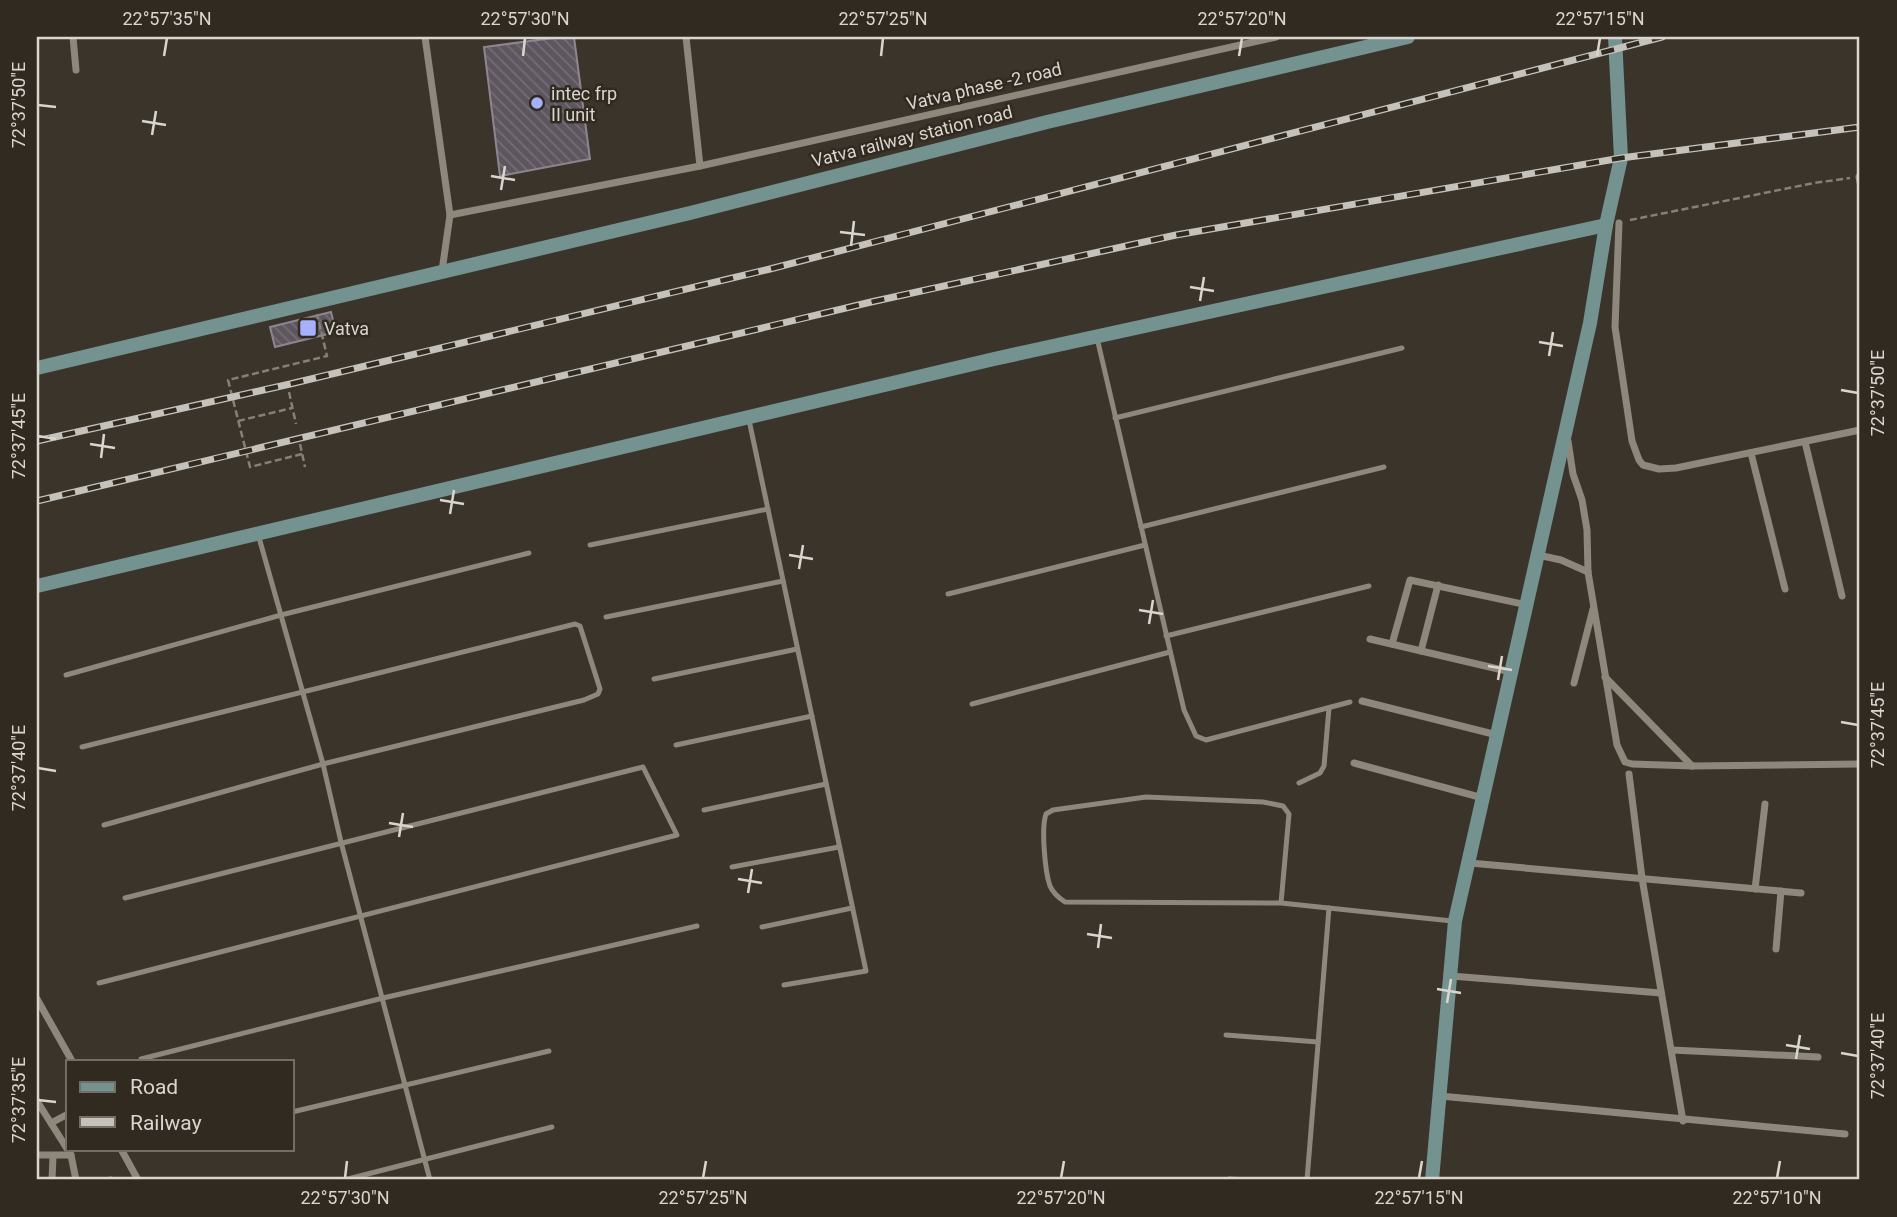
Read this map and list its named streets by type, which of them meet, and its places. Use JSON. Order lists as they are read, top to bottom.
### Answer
{
  "streets": {
    "street": ["Vatva phase -2 road", "Vatva railway station road"]
  },
  "places": {
    "other": ["intec frp II unit"],
    "transit": ["Vatva"]
  },
  "legend": ["Road", "Railway"],
  "coordinates": [
    "22°57'35\"N",
    "22°57'30\"N",
    "22°57'25\"N",
    "22°57'20\"N",
    "22°57'15\"N",
    "72°37'50\"E",
    "72°37'45\"E",
    "72°37'40\"E",
    "72°37'35\"E",
    "22°57'10\"N"
  ]
}
